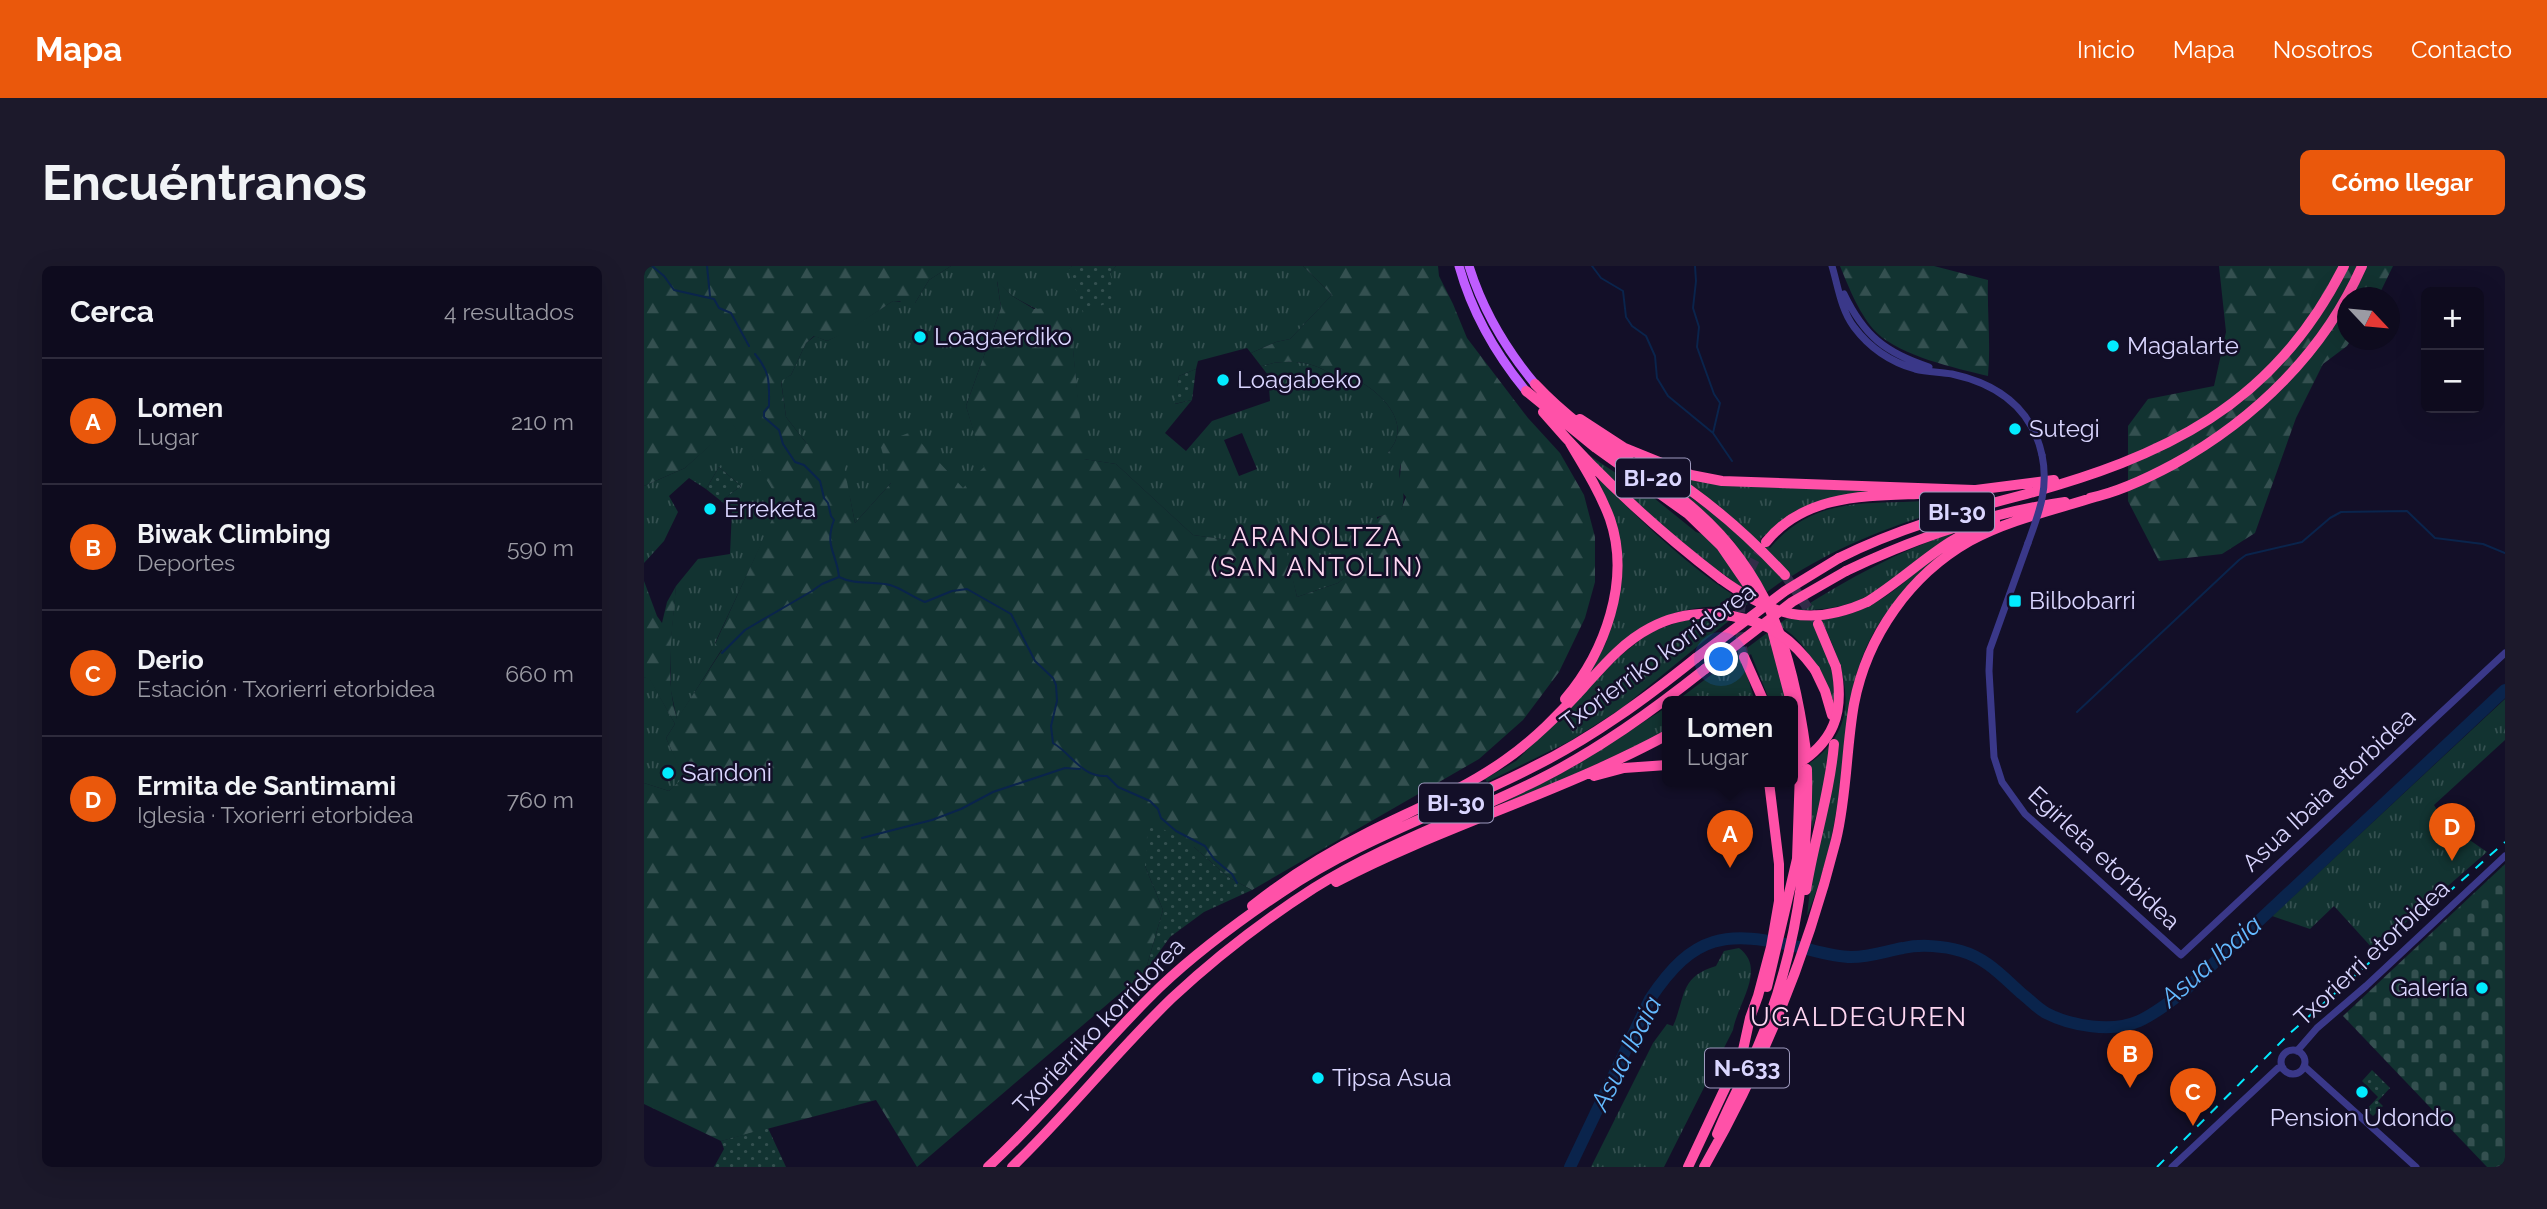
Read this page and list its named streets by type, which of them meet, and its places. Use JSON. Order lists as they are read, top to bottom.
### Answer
{
  "streets": {
    "highway": [
      "BI-20",
      "BI-30",
      "Txorierriko korridorea",
      "N-633"
    ],
    "street": ["Asua Ibaia etorbidea", "Egirleta etorbidea", "Txorierri etorbidea"]
  },
  "crossings": [
    ["Asua Ibaia etorbidea", "Egirleta etorbidea"]
  ],
  "districts": ["ARANOLTZA (SAN ANTOLIN)", "UGALDEGUREN"],
  "water": ["Asua Ibaia"],
  "places": {
    "other": [
      "Loagaerdiko",
      "Magalarte",
      "Loagabeko",
      "Sutegi",
      "Erreketa",
      "Sandoni",
      "Galería",
      "Tipsa Asua",
      "Pension Udondo"
    ],
    "transit": ["Bilbobarri"]
  },
  "north": "bottom right",
  "page": {
    "header": "Mapa",
    "nav": [
      "Inicio",
      "Mapa",
      "Nosotros",
      "Contacto"
    ],
    "buttons": "Cómo llegar",
    "title": "Encuéntranos",
    "heading": ["Cerca", "4 resultados"],
    "map_buttons": ["+", "−"],
    "list": [
      {
        "mark": "A",
        "name": "Lomen",
        "note": "Lugar",
        "value": "210 m"
      },
      {
        "mark": "B",
        "name": "Biwak Climbing",
        "note": "Deportes",
        "value": "590 m"
      },
      {
        "mark": "C",
        "name": "Derio",
        "note": "Estación · Txorierri etorbidea",
        "value": "660 m"
      },
      {
        "mark": "D",
        "name": "Ermita de Santimami",
        "note": "Iglesia · Txorierri etorbidea",
        "value": "760 m"
      }
    ],
    "popup": ["Lomen", "Lugar"],
    "pins": [
      "D",
      "A",
      "B",
      "C"
    ]
  }
}
